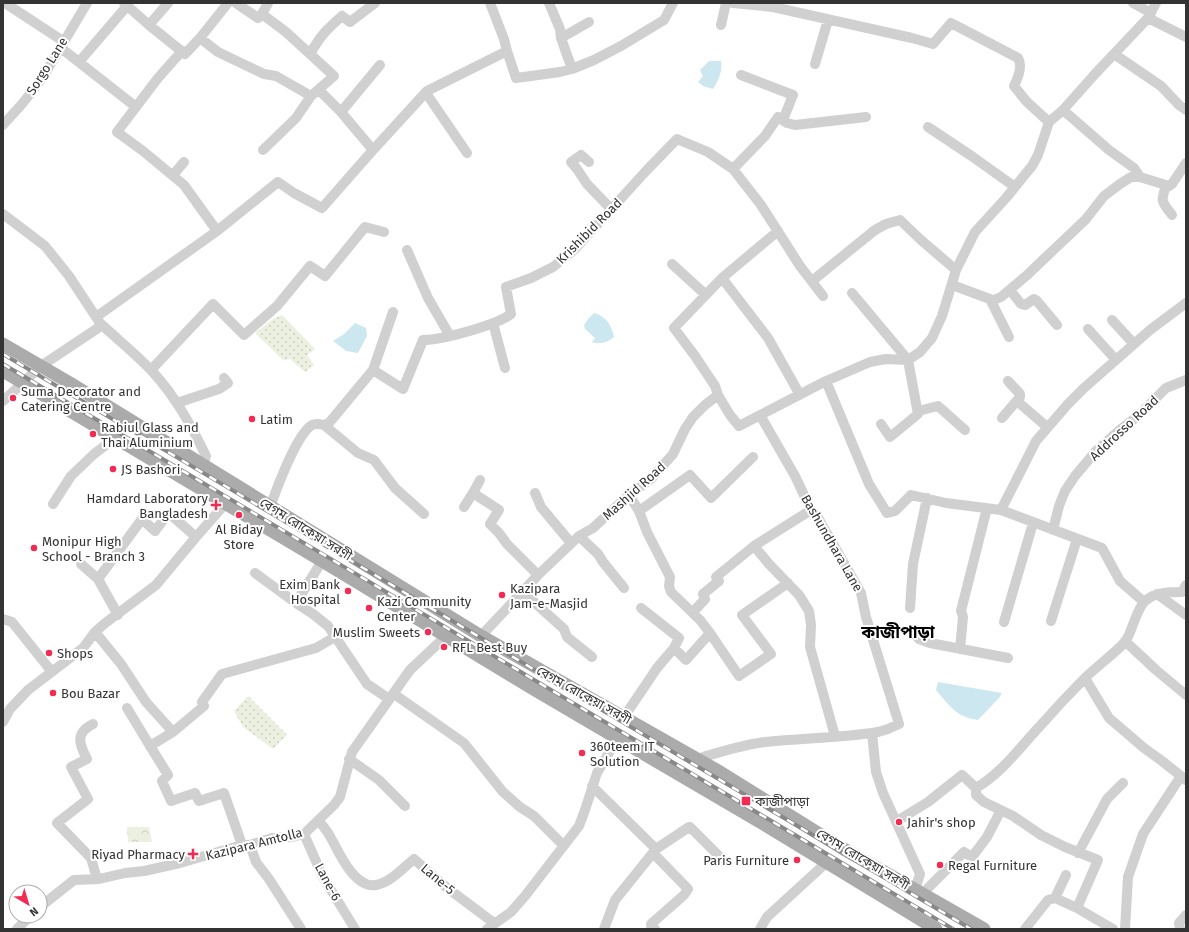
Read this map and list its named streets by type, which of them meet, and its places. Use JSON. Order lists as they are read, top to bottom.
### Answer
{
  "streets": {
    "main road": ["বেগম রোকেয়া সরণী"],
    "street": [
      "Sorgo Lane",
      "Krishibid Road",
      "Addrosso Road",
      "Mashjid Road",
      "Bashundhara Lane",
      "Kazipara Amtolla",
      "Lane-5",
      "Lane-6"
    ]
  },
  "crossings": [
    ["Mashjid Road", "বেগম রোকেয়া সরণী"],
    ["বেগম রোকেয়া সরণী", "Kazipara Amtolla"],
    ["Kazipara Amtolla", "Lane-5"],
    ["Kazipara Amtolla", "Lane-6"]
  ],
  "districts": ["কাজীপাড়া"],
  "places": {
    "other": [
      "Suma Decorator and Catering Centre",
      "Latim",
      "Rabiul Glass and Thai Aluminium",
      "JS Bashori",
      "Al Biday Store",
      "Monipur High School - Branch 3",
      "Exim Bank Hospital",
      "Kazipara Jam-e-Masjid",
      "Kazi Community Center",
      "Muslim Sweets",
      "RFL Best Buy",
      "Shops",
      "Bou Bazar",
      "360teem IT Solution",
      "Jahir's shop",
      "Paris Furniture",
      "Regal Furniture"
    ],
    "health": ["Hamdard Laboratory Bangladesh", "Riyad Pharmacy"],
    "transit": ["কাজীপাড়া"]
  },
  "north": "bottom right"
}
